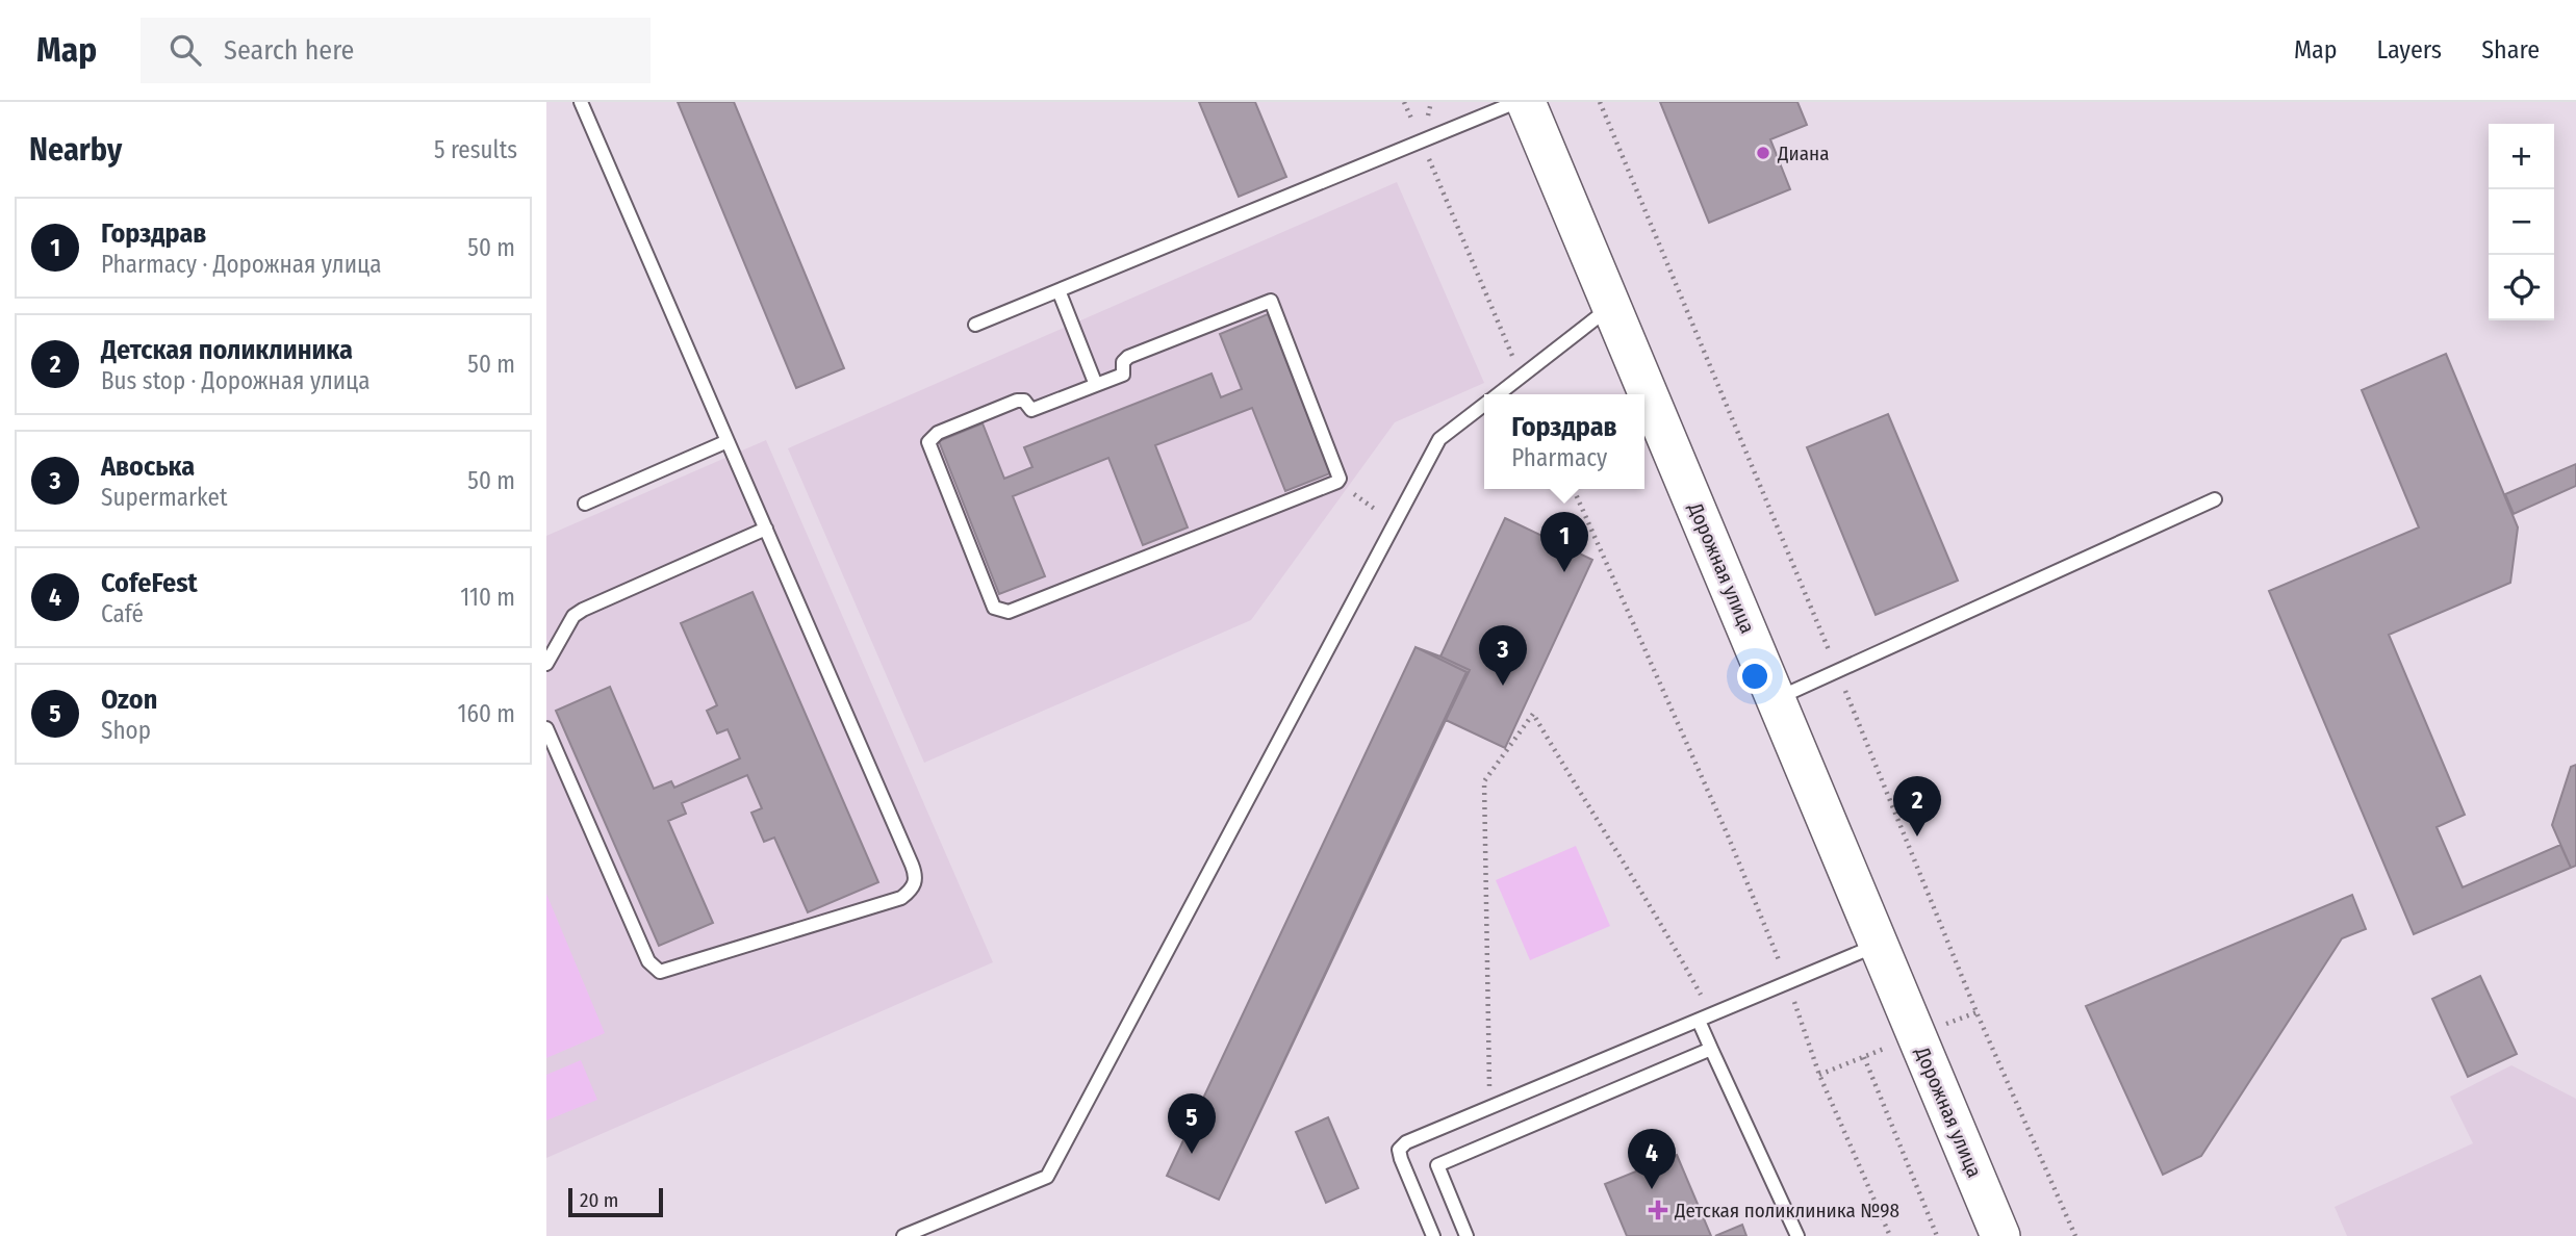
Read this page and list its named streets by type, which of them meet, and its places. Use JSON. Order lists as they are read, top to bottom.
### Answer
{
  "streets": {
    "main road": ["Дорожная улица"]
  },
  "places": {
    "other": ["Диана"],
    "health": ["Детская поликлиника №98"]
  },
  "scale_bar": "20 m",
  "page": {
    "header": "Map",
    "search": "Search here",
    "nav": ["Map", "Layers", "Share"],
    "heading": ["Nearby", "5 results"],
    "map_buttons": ["+", "−"],
    "list": [
      {
        "mark": "1",
        "name": "Горздрав",
        "note": "Pharmacy · Дорожная улица",
        "value": "50 m"
      },
      {
        "mark": "2",
        "name": "Детская поликлиника",
        "note": "Bus stop · Дорожная улица",
        "value": "50 m"
      },
      {
        "mark": "3",
        "name": "Авоська",
        "note": "Supermarket",
        "value": "50 m"
      },
      {
        "mark": "4",
        "name": "CofeFest",
        "note": "Café",
        "value": "110 m"
      },
      {
        "mark": "5",
        "name": "Ozon",
        "note": "Shop",
        "value": "160 m"
      }
    ],
    "popup": ["Горздрав", "Pharmacy"],
    "pins": [
      "1",
      "3",
      "2",
      "5",
      "4"
    ],
    "scale": "20 m"
  }
}
